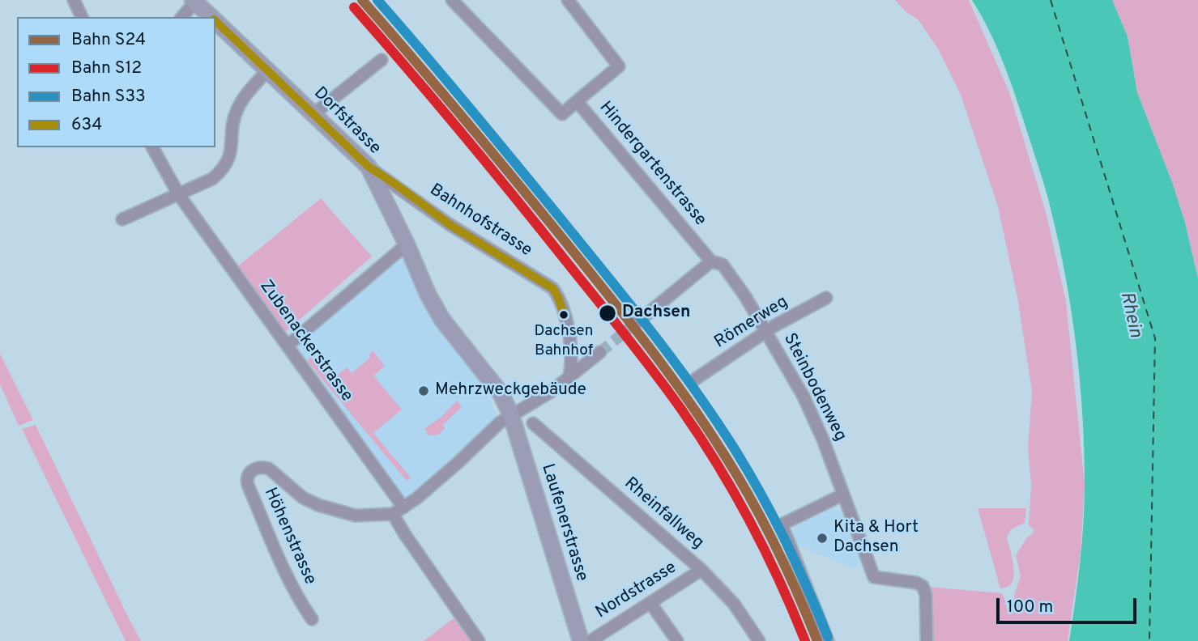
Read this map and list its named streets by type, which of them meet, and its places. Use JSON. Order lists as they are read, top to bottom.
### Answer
{
  "streets": {
    "street": [
      "Dorfstrasse",
      "Hindergartenstrasse",
      "Bahnhofstrasse",
      "Römerweg",
      "Zubenackerstrasse",
      "Steinbodenweg",
      "Rheinfallweg",
      "Laufenerstrasse",
      "Höhenstrasse",
      "Nordstrasse"
    ]
  },
  "crossings": [
    ["Dorfstrasse", "Bahnhofstrasse"],
    ["Dorfstrasse", "Rheinfallweg"],
    ["Dorfstrasse", "Laufenerstrasse"],
    ["Hindergartenstrasse", "Steinbodenweg"],
    ["Römerweg", "Steinbodenweg"],
    ["Zubenackerstrasse", "Höhenstrasse"],
    ["Rheinfallweg", "Laufenerstrasse"],
    ["Rheinfallweg", "Nordstrasse"]
  ],
  "water": ["Rhein"],
  "places": [
    "Dachsen",
    "Dachsen Bahnhof",
    "Mehrzweckgebäude",
    "Kita & Hort Dachsen"
  ],
  "lines": [
    "rail line S24",
    "rail line S33",
    "rail line S12",
    "transit line 634"
  ],
  "legend": [
    "Bahn S24",
    "Bahn S12",
    "Bahn S33",
    "634"
  ],
  "scale_bar": "100 m"
}
